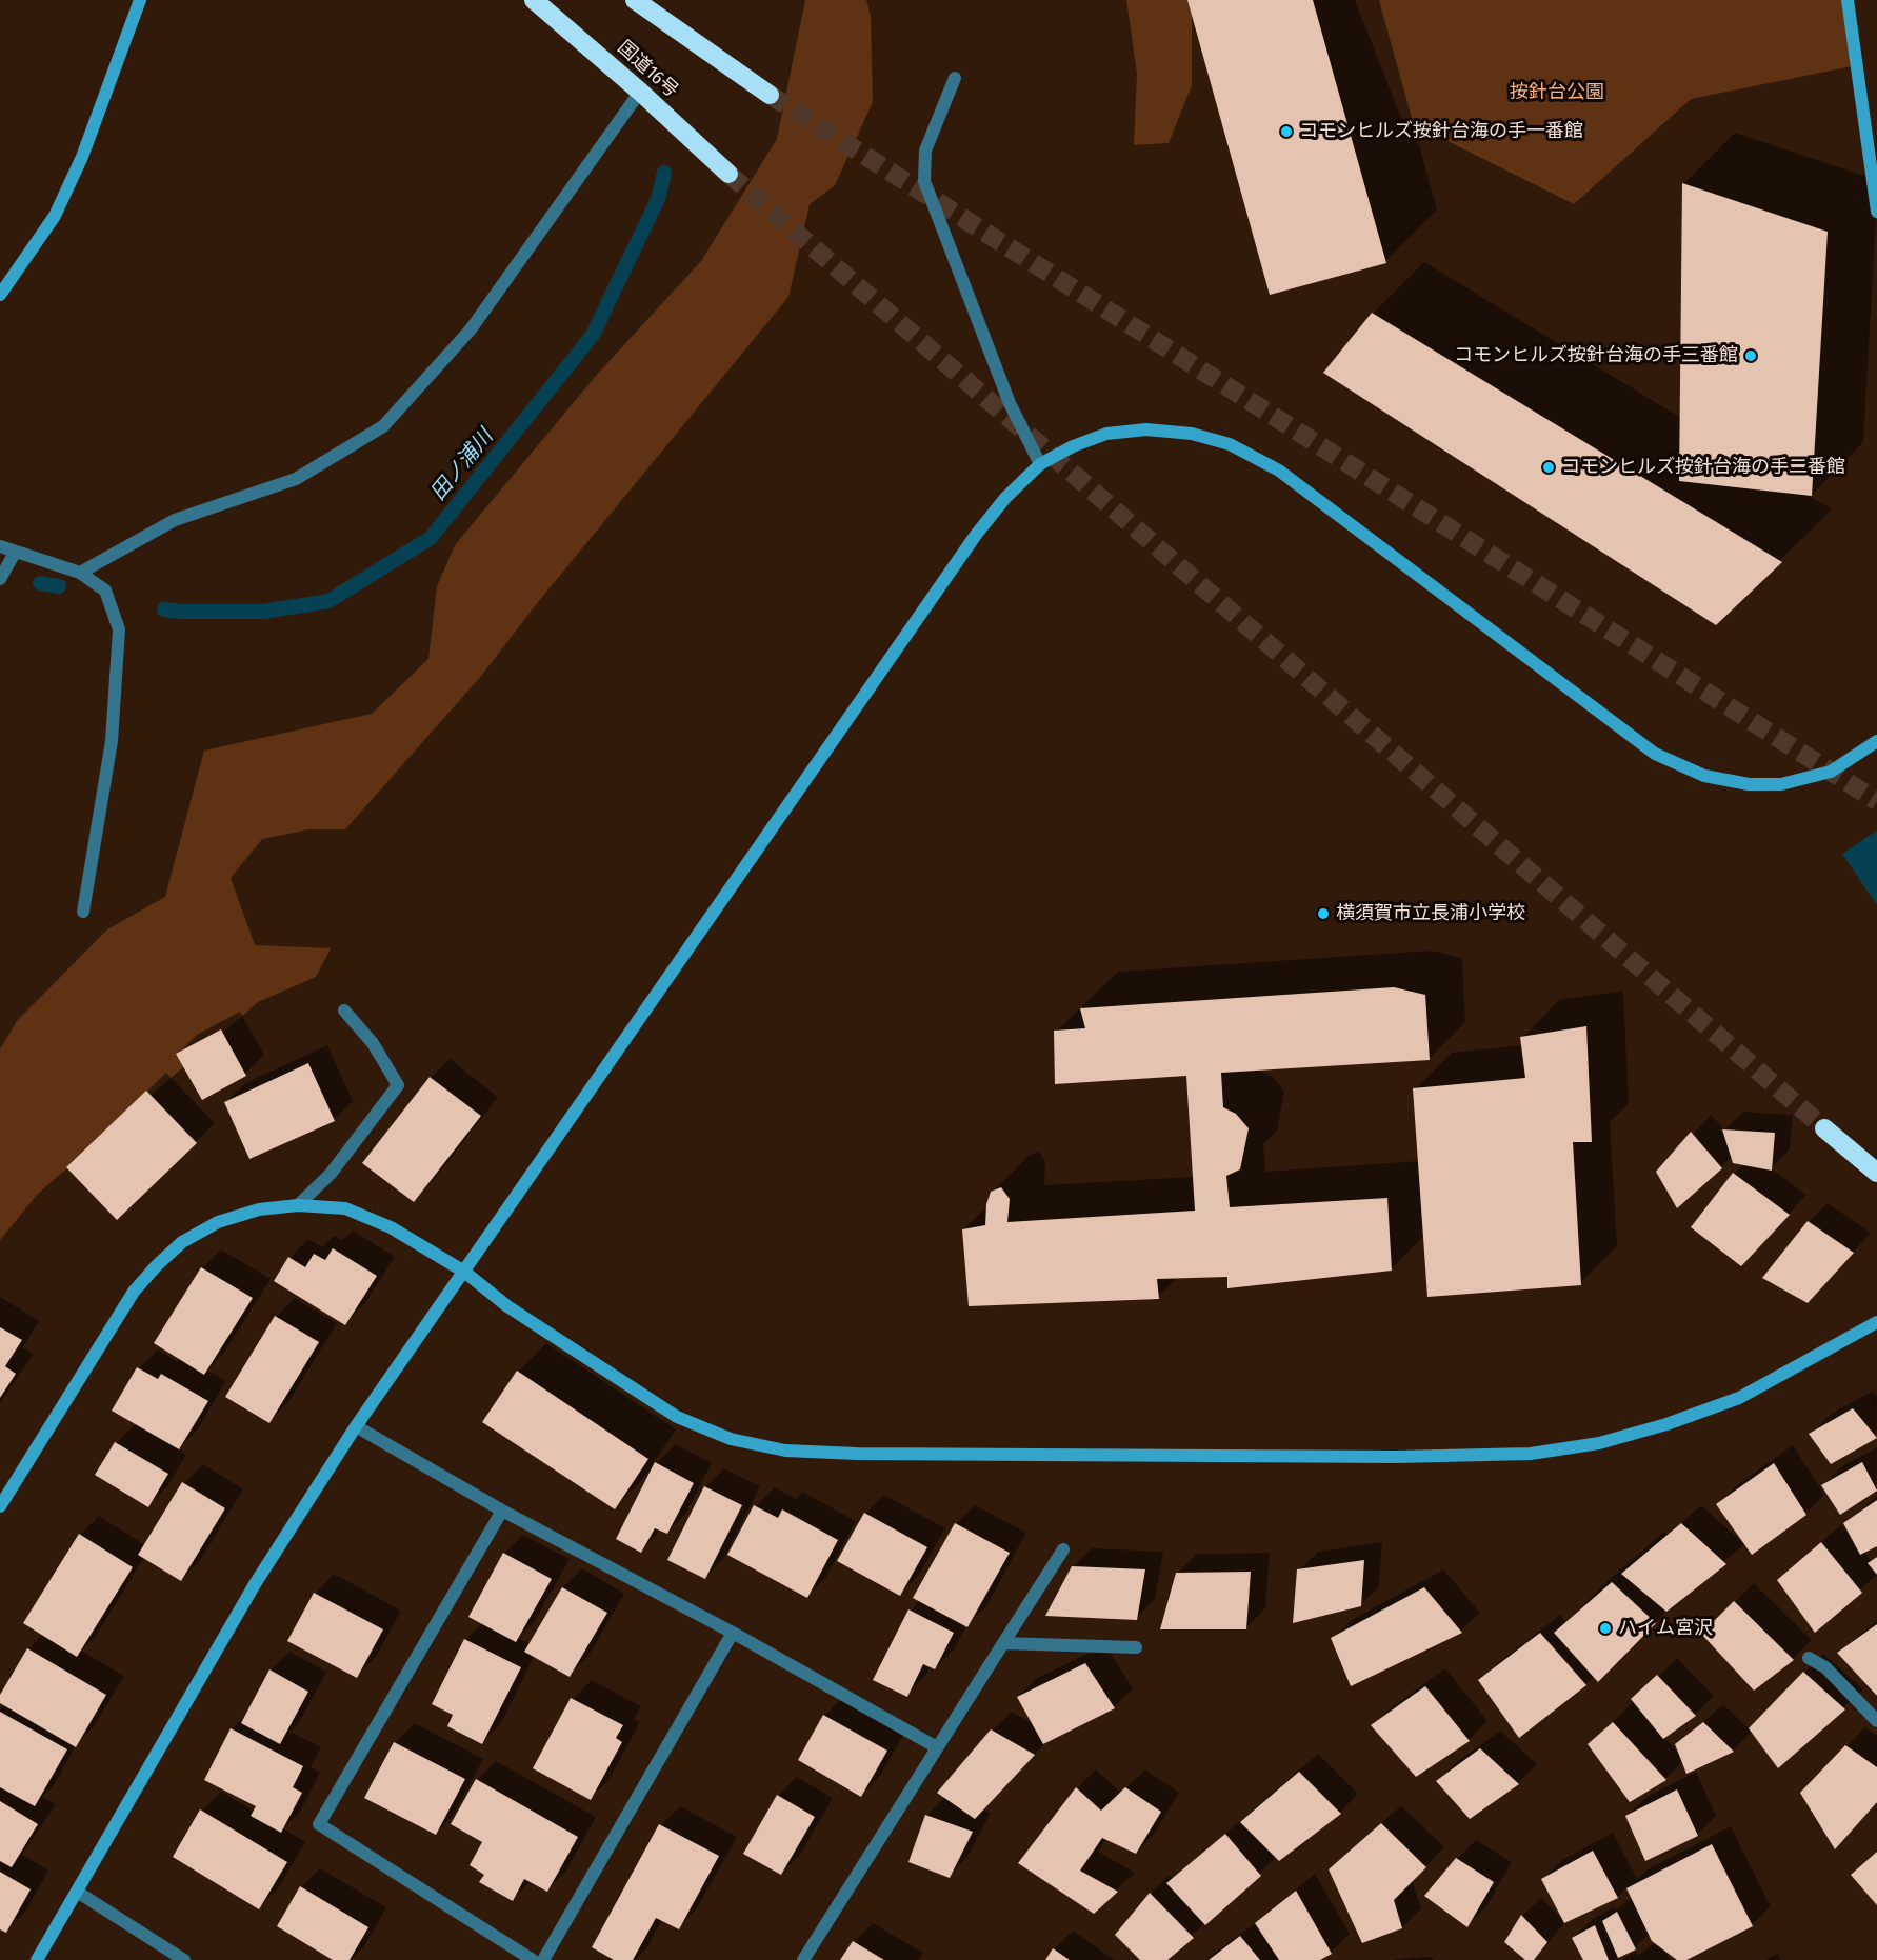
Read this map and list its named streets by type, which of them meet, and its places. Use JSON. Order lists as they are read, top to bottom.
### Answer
{
  "streets": {
    "highway": ["国道16号"]
  },
  "water": ["田ノ浦川"],
  "parks": ["按針台公園"],
  "places": [
    "コモンヒルズ按針台海の手一番館",
    "コモンヒルズ按針台海の手三番館",
    "コモンヒルズ按針台海の手二番館",
    "横須賀市立長浦小学校",
    "ハイム宮沢"
  ]
}
